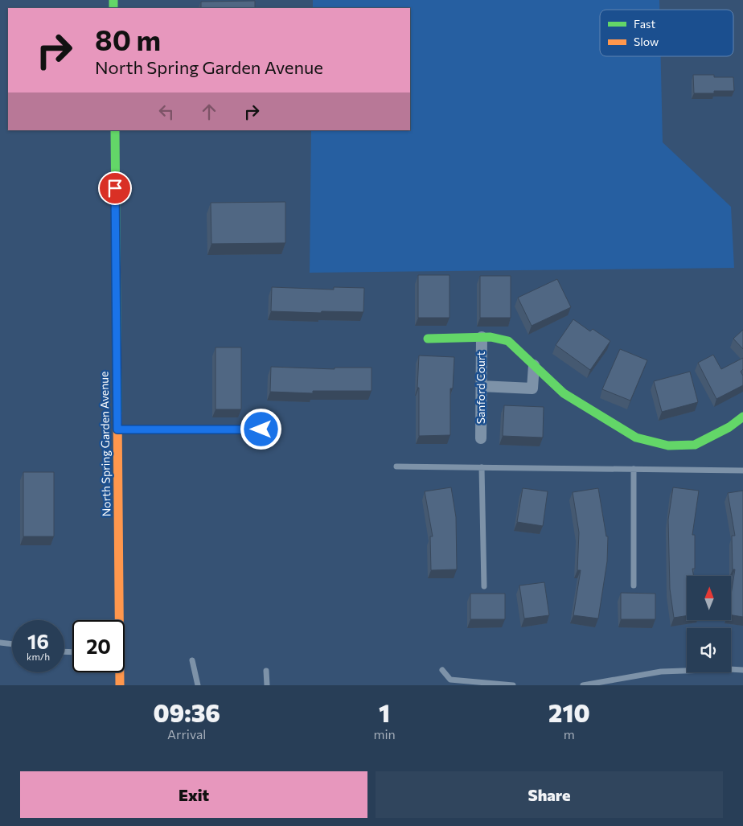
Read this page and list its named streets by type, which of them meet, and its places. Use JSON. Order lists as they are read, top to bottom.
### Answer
{
  "streets": {
    "main road": ["North Spring Garden Avenue"],
    "street": ["Sanford Court"]
  },
  "legend": ["Fast", "Slow"],
  "north": "top",
  "page": {
    "turn": ["80 m", "North Spring Garden Avenue"],
    "speed": "16 km/h",
    "limit": "20",
    "eta": [
      "09:36",
      "Arrival",
      "1",
      "min",
      "210",
      "m"
    ],
    "buttons": ["Exit", "Share"]
  }
}
